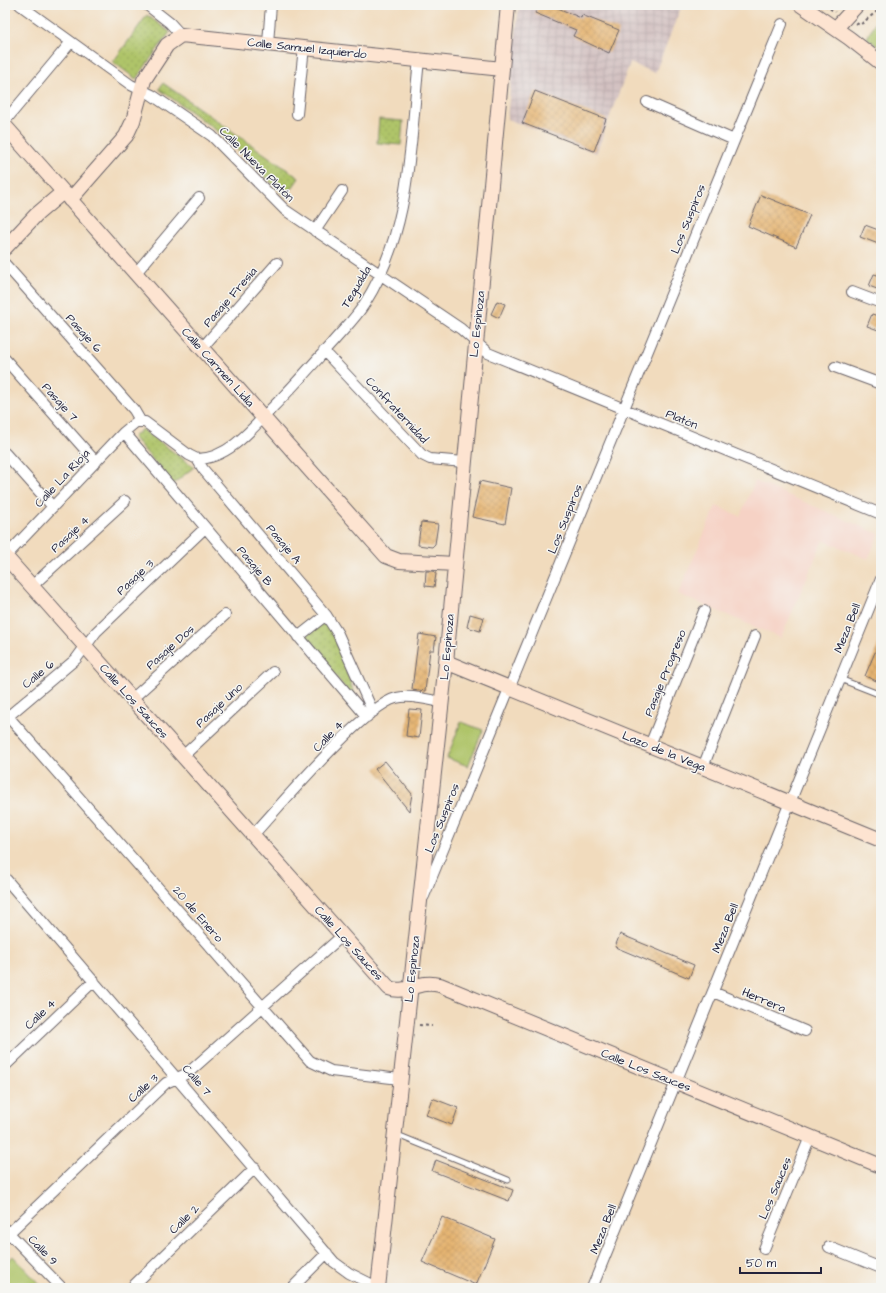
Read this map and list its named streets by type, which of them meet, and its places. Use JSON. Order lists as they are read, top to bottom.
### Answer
{
  "streets": {
    "street": [
      "Calle Samuel Izquierdo",
      "Calle Nueva Platón",
      "Los Suspiros",
      "Tegualda",
      "Pasaje Fresia",
      "Lo Espinoza",
      "Pasaje 6",
      "Calle Carmen Lidia",
      "Pasaje 7",
      "Confraternidad",
      "Platón",
      "Calle La Rioja",
      "Pasaje 4",
      "Pasaje A",
      "Pasaje B",
      "Pasaje 3",
      "Meza Bell",
      "Pasaje Dos",
      "Pasaje Progreso",
      "Calle 6",
      "Calle Los Sauces",
      "Pasaje Uno",
      "Calle 4",
      "Lazo de la Vega",
      "20 de Enero",
      "Herrera",
      "Calle 7",
      "Calle 3",
      "Los Sauces",
      "Calle 2",
      "Calle 9"
    ]
  },
  "crossings": [
    ["Calle Samuel Izquierdo", "Tegualda"],
    ["Calle Samuel Izquierdo", "Lo Espinoza"],
    ["Calle Nueva Platón", "Tegualda"],
    ["Calle Nueva Platón", "Lo Espinoza"],
    ["Calle Nueva Platón", "Platón"],
    ["Los Suspiros", "Lo Espinoza"],
    ["Los Suspiros", "Platón"],
    ["Los Suspiros", "Lazo de la Vega"],
    ["Tegualda", "Calle Carmen Lidia"],
    ["Tegualda", "Confraternidad"],
    ["Tegualda", "Pasaje A"],
    ["Pasaje Fresia", "Calle Carmen Lidia"],
    ["Lo Espinoza", "Calle Carmen Lidia"],
    ["Lo Espinoza", "Confraternidad"],
    ["Lo Espinoza", "Platón"],
    ["Lo Espinoza", "Calle Los Sauces"],
    ["Lo Espinoza", "Calle 4"],
    ["Lo Espinoza", "Lazo de la Vega"],
    ["Lo Espinoza", "20 de Enero"],
    ["Lo Espinoza", "Calle 7"],
    ["Pasaje 6", "Calle La Rioja"],
    ["Pasaje 6", "Pasaje A"],
    ["Pasaje 7", "Calle La Rioja"],
    ["Calle La Rioja", "Pasaje A"],
    ["Calle La Rioja", "Pasaje B"],
    ["Calle La Rioja", "Calle Los Sauces"],
    ["Pasaje 4", "Calle Los Sauces"],
    ["Pasaje A", "Pasaje B"],
    ["Pasaje A", "Calle 4"],
    ["Pasaje B", "Pasaje 3"],
    ["Pasaje B", "Calle 4"],
    ["Pasaje 3", "Calle 6"],
    ["Pasaje 3", "Calle Los Sauces"],
    ["Meza Bell", "Calle Los Sauces"],
    ["Meza Bell", "Lazo de la Vega"],
    ["Meza Bell", "Herrera"],
    ["Pasaje Dos", "Calle Los Sauces"],
    ["Pasaje Progreso", "Lazo de la Vega"],
    ["Calle 6", "Calle Los Sauces"],
    ["Calle 6", "20 de Enero"],
    ["Calle Los Sauces", "Pasaje Uno"],
    ["Calle Los Sauces", "Calle 4"],
    ["Calle Los Sauces", "Calle 3"],
    ["Calle Los Sauces", "Los Sauces"],
    ["Calle 4", "Calle 7"],
    ["20 de Enero", "Calle 3"],
    ["Calle 7", "Calle 3"],
    ["Calle 7", "Calle 2"],
    ["Calle 3", "Calle 9"]
  ],
  "scale_bar": "50 m"
}
